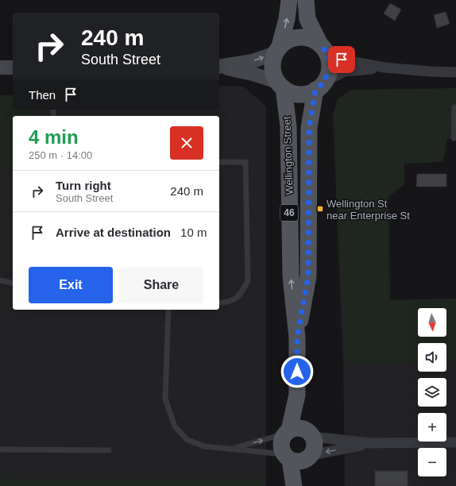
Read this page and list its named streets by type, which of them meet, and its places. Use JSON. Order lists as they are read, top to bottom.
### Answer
{
  "streets": {
    "main road": ["Wellington Street", "46"]
  },
  "crossings": [
    ["Wellington Street", "46"]
  ],
  "places": {
    "transit": ["Wellington St near Enterprise St"]
  },
  "north": "bottom",
  "page": {
    "turn": ["240 m", "South Street"],
    "then": "Then",
    "heading": ["4 min", "250 m · 14:00"],
    "list": [
      {
        "name": "Turn right",
        "note": "South Street",
        "value": "240 m"
      },
      {
        "name": "Arrive at destination",
        "value": "10 m"
      }
    ],
    "buttons": ["Exit", "Share"],
    "map_buttons": ["+", "−"]
  }
}
